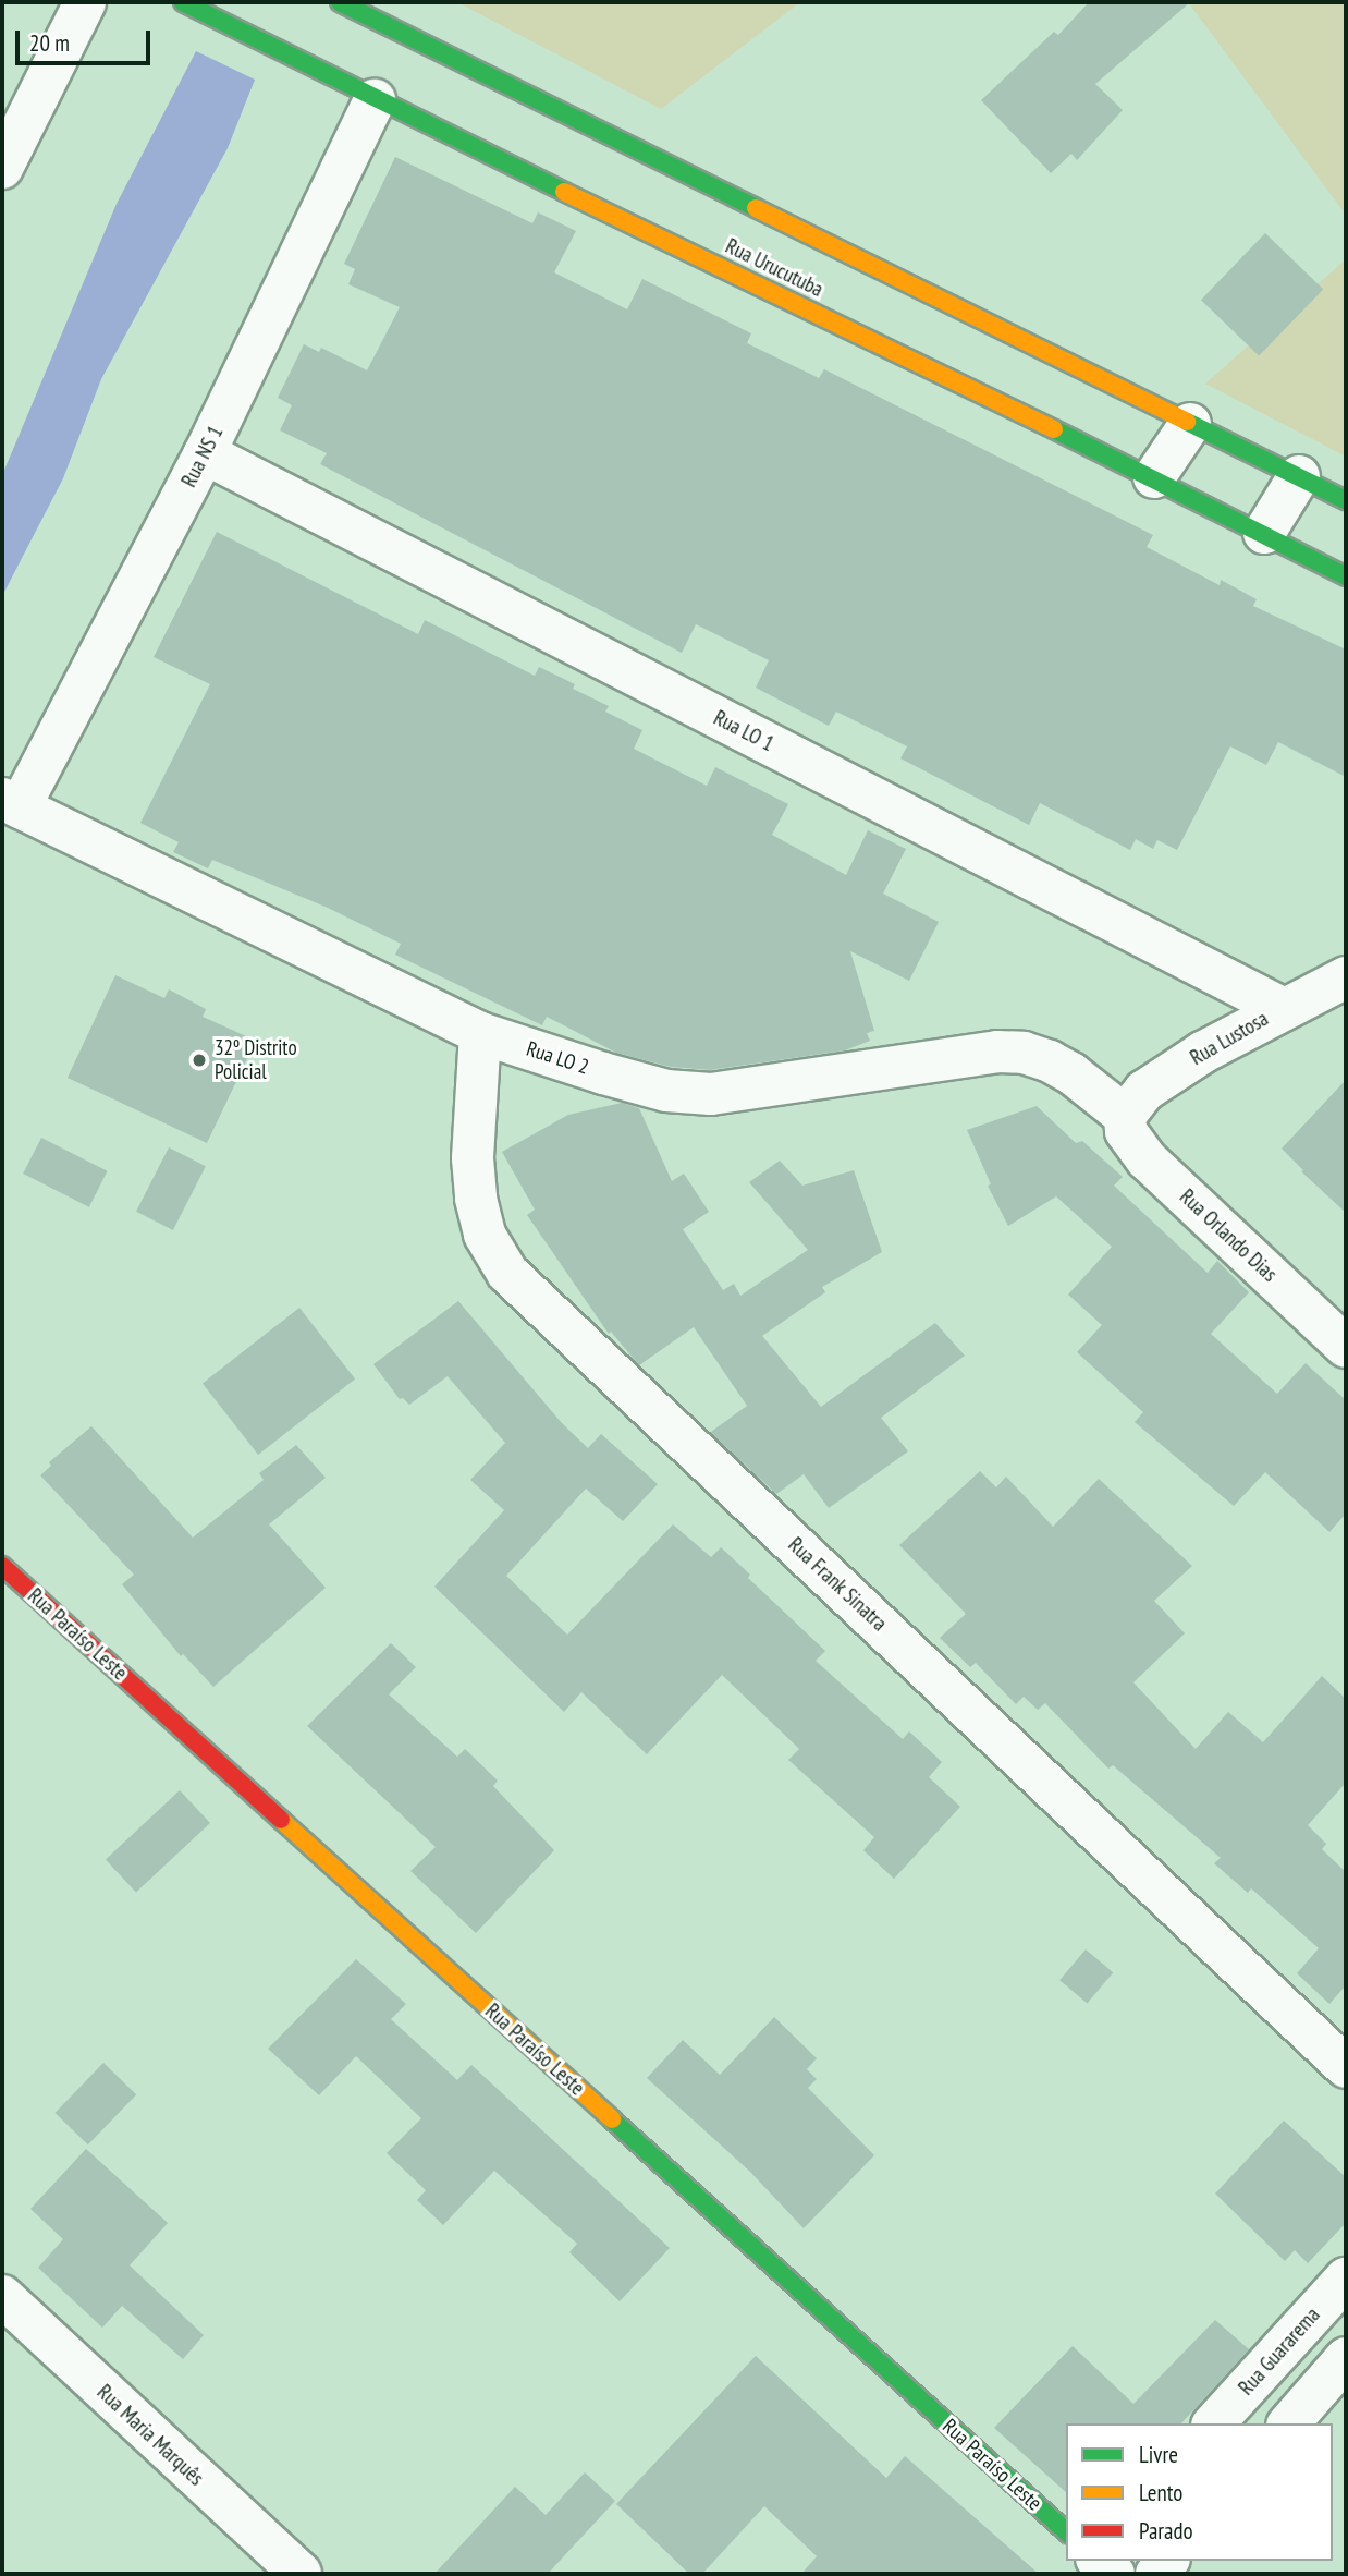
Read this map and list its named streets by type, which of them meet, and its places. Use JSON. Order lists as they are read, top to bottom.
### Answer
{
  "streets": {
    "street": [
      "Rua Urucutuba",
      "Rua NS 1",
      "Rua LO 1",
      "Rua Lustosa",
      "Rua LO 2",
      "Rua Orlando Dias",
      "Rua Frank Sinatra",
      "Rua Paraíso Leste",
      "Rua Guararema",
      "Rua Maria Marquês"
    ]
  },
  "crossings": [
    ["Rua Urucutuba", "Rua NS 1"],
    ["Rua NS 1", "Rua LO 1"],
    ["Rua NS 1", "Rua LO 2"],
    ["Rua LO 1", "Rua Lustosa"],
    ["Rua Lustosa", "Rua LO 2"],
    ["Rua Lustosa", "Rua Orlando Dias"],
    ["Rua LO 2", "Rua Orlando Dias"],
    ["Rua LO 2", "Rua Frank Sinatra"]
  ],
  "places": ["32º Distrito Policial"],
  "legend": ["Livre", "Lento", "Parado"],
  "scale_bar": "20 m"
}
